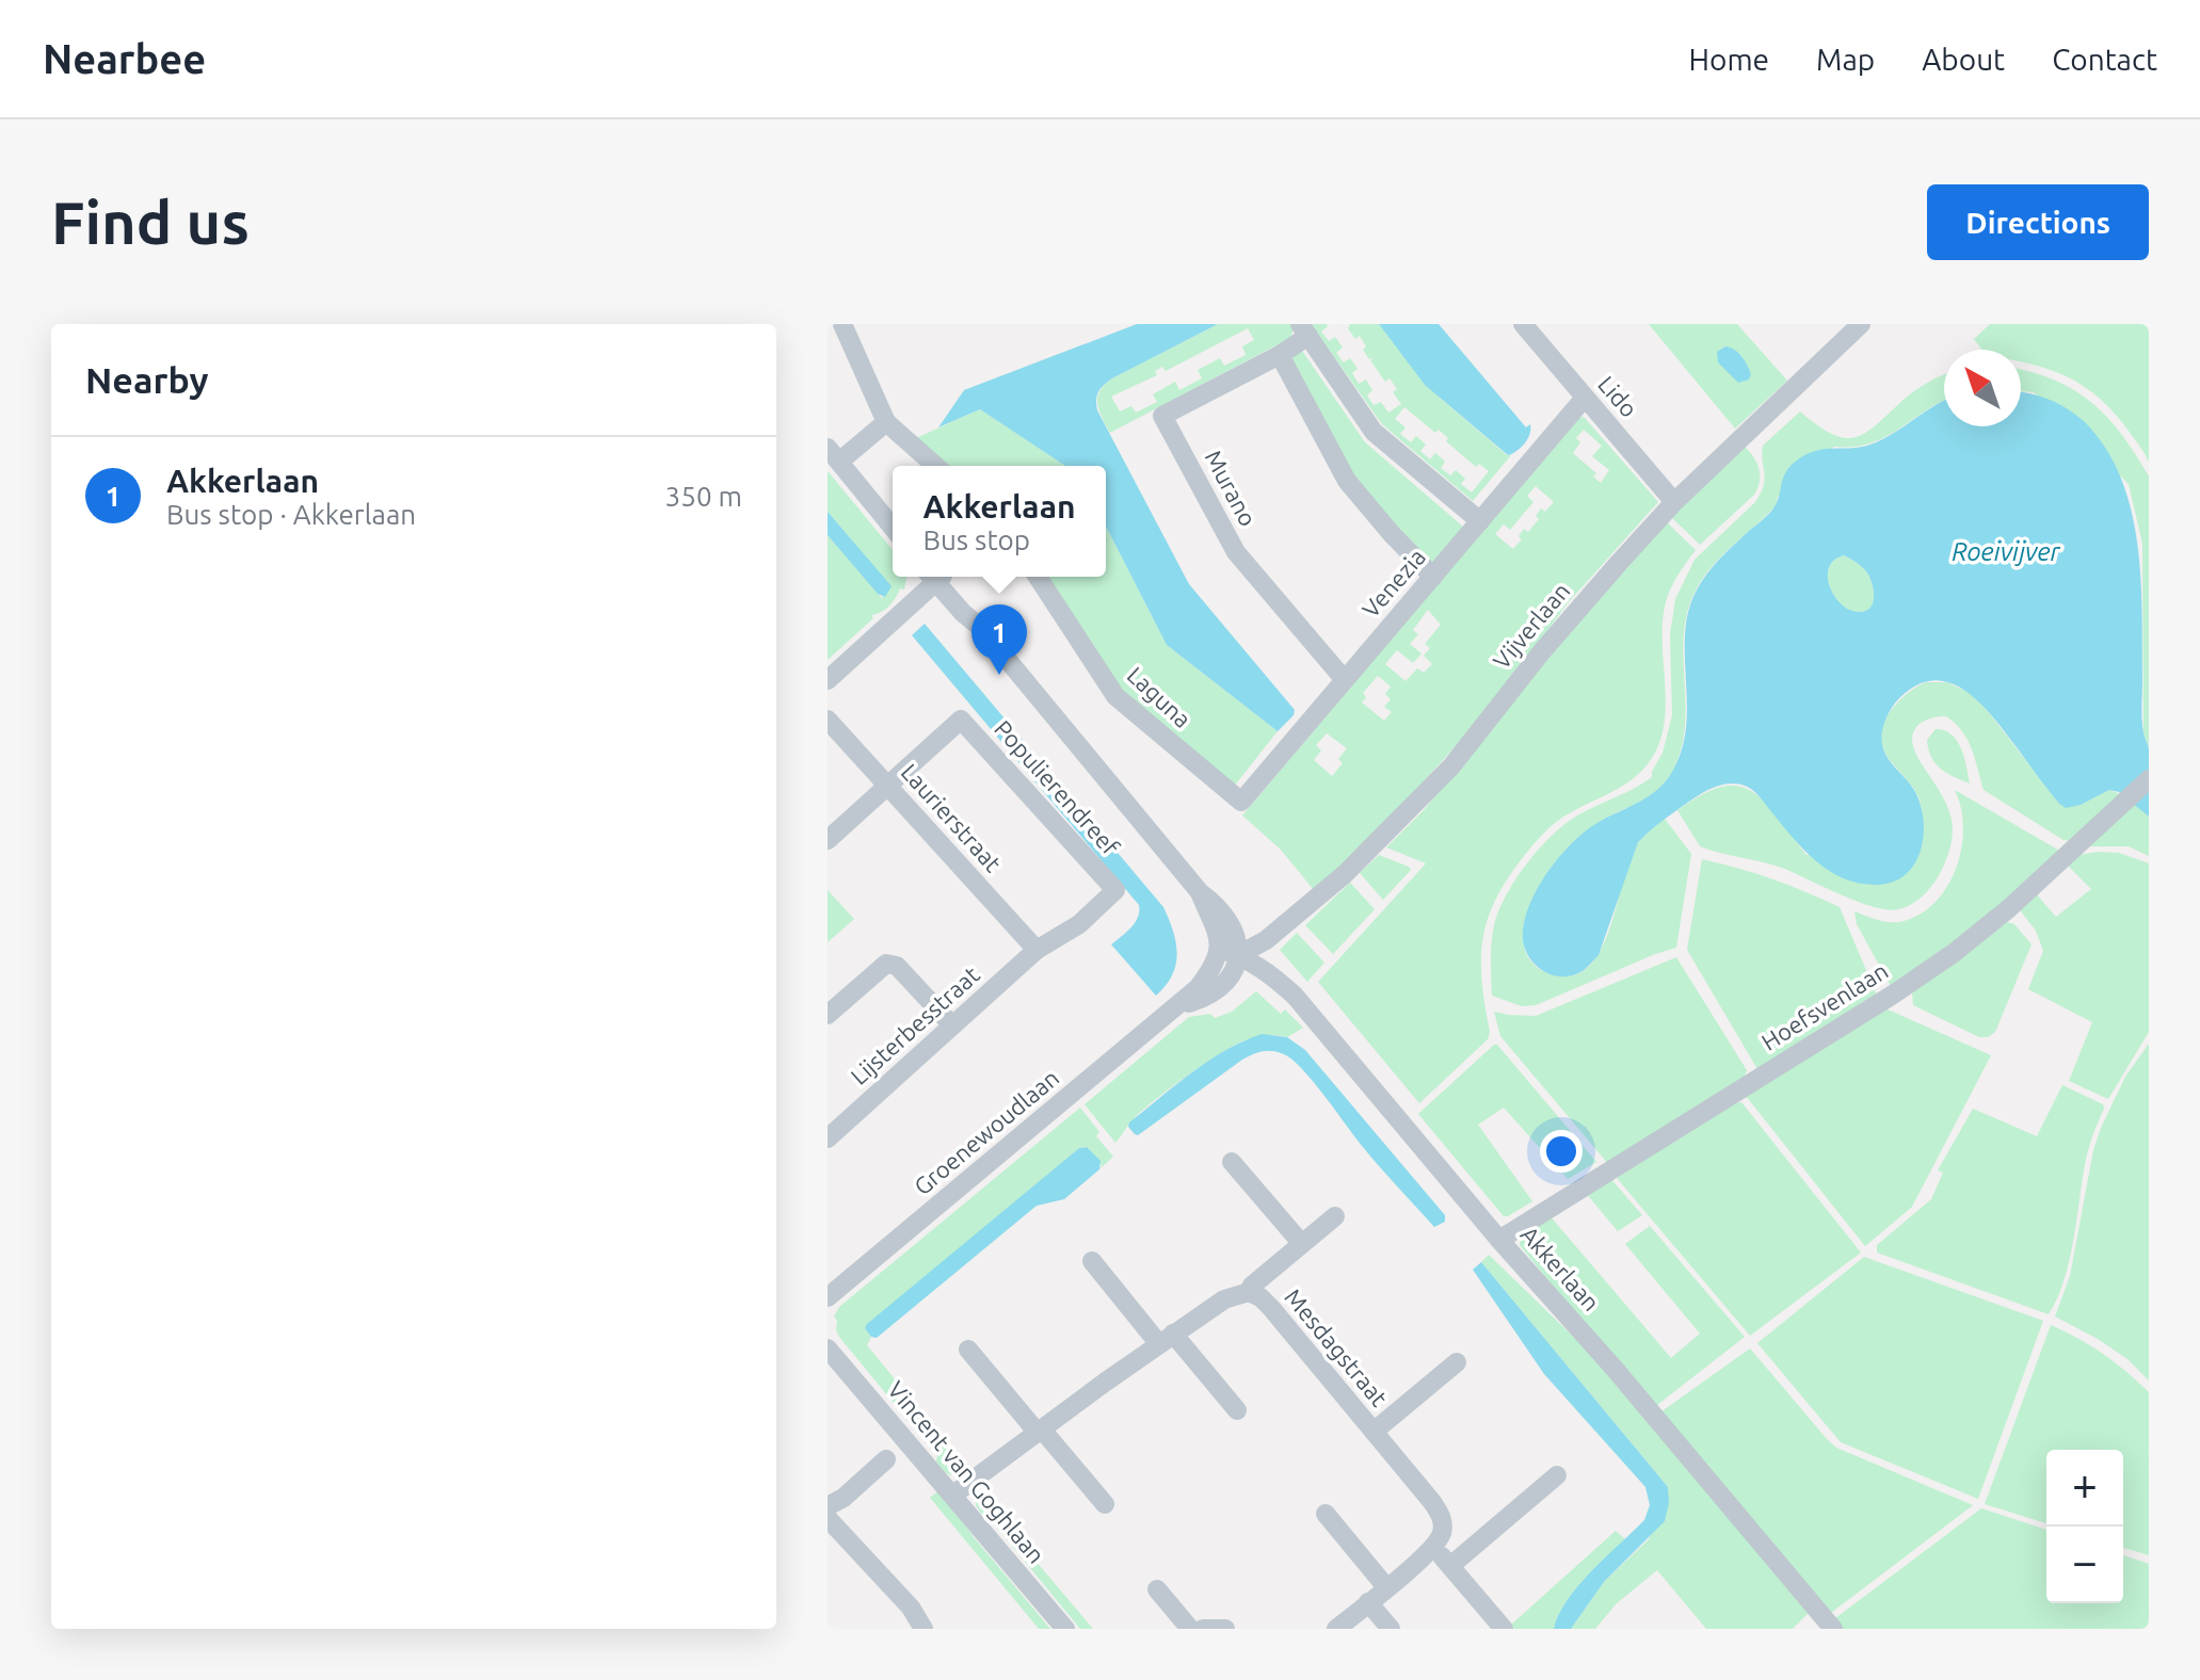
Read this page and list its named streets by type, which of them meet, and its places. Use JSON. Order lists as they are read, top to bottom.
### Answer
{
  "streets": {
    "street": [
      "Lido",
      "Murano",
      "Venezia",
      "Vijverlaan",
      "Laguna",
      "Populierendreef",
      "Laurierstraat",
      "Hoefsvenlaan",
      "Lijsterbesstraat",
      "Groenewoudlaan",
      "Akkerlaan",
      "Mesdagstraat",
      "Vincent van Goghlaan"
    ]
  },
  "crossings": [
    ["Lido", "Venezia"],
    ["Lido", "Vijverlaan"],
    ["Murano", "Venezia"],
    ["Venezia", "Laguna"],
    ["Vijverlaan", "Groenewoudlaan"],
    ["Vijverlaan", "Akkerlaan"],
    ["Populierendreef", "Laurierstraat"],
    ["Populierendreef", "Lijsterbesstraat"],
    ["Laurierstraat", "Lijsterbesstraat"],
    ["Hoefsvenlaan", "Akkerlaan"],
    ["Groenewoudlaan", "Akkerlaan"],
    ["Mesdagstraat", "Vincent van Goghlaan"]
  ],
  "water": ["Roeivijver"],
  "north": "top left",
  "page": {
    "header": "Nearbee",
    "nav": [
      "Home",
      "Map",
      "About",
      "Contact"
    ],
    "buttons": "Directions",
    "title": "Find us",
    "heading": "Nearby",
    "list": [
      {
        "mark": "1",
        "name": "Akkerlaan",
        "note": "Bus stop · Akkerlaan",
        "value": "350 m"
      }
    ],
    "popup": ["Akkerlaan", "Bus stop"],
    "pins": "1",
    "map_buttons": ["+", "−"]
  }
}
